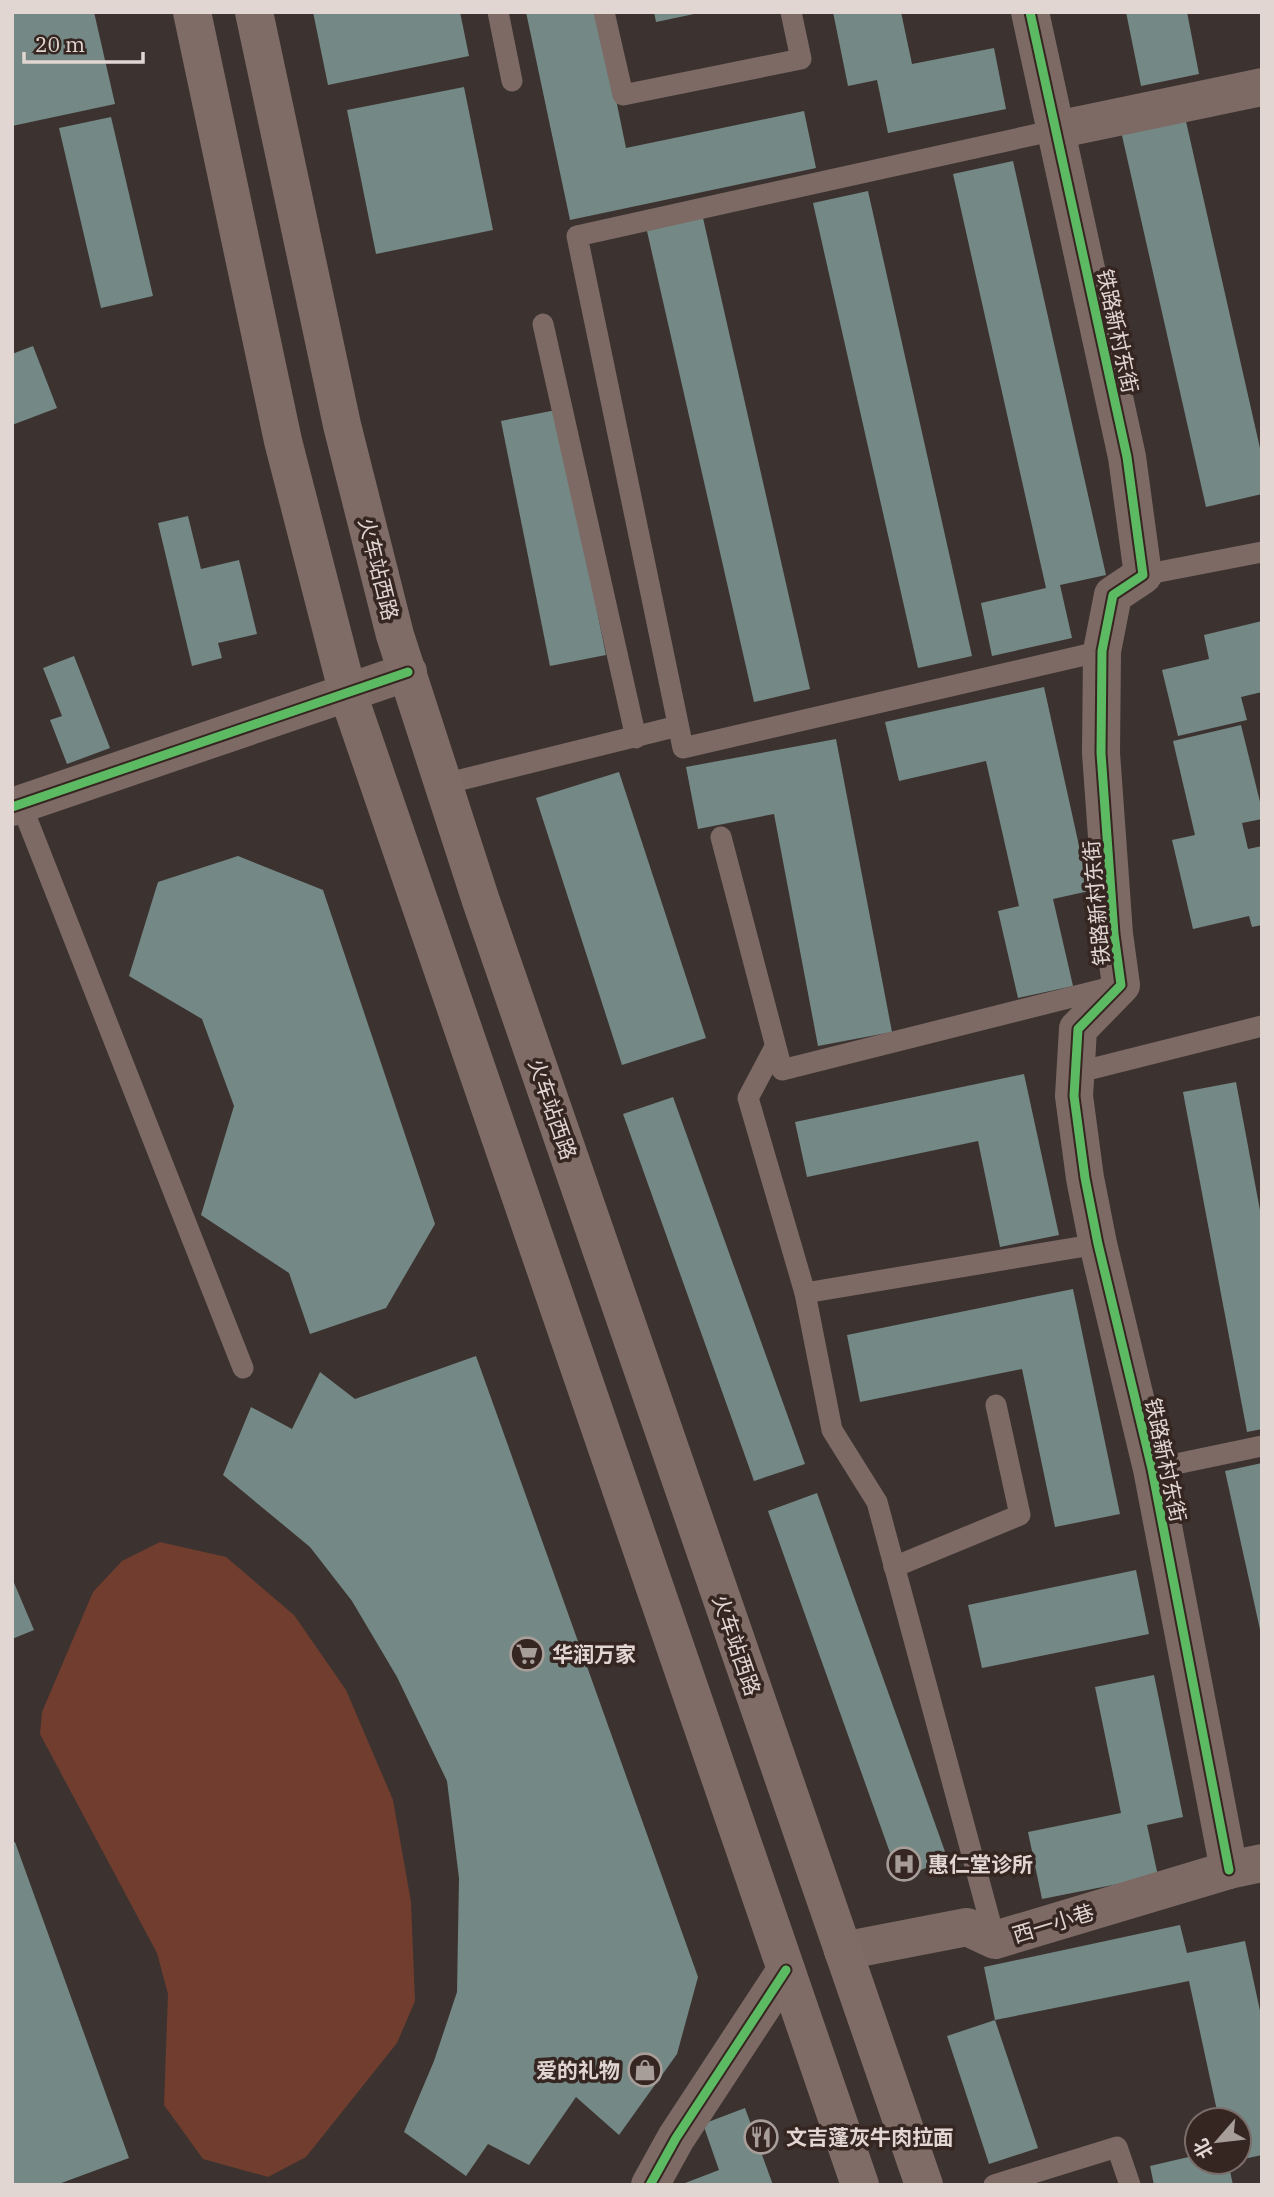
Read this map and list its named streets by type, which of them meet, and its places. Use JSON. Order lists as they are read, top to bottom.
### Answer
{
  "streets": {
    "main road": ["火车站西路"],
    "street": ["铁路新村东街", "西一小巷"]
  },
  "crossings": [
    ["铁路新村东街", "西一小巷"],
    ["火车站西路", "西一小巷"]
  ],
  "places": {
    "supermarket": ["华润万家"],
    "hospital": ["惠仁堂诊所"],
    "shop": ["爱的礼物"],
    "restaurant": ["文吉蓬灰牛肉拉面"]
  },
  "scale_bar": "20 m",
  "north": "bottom left"
}
